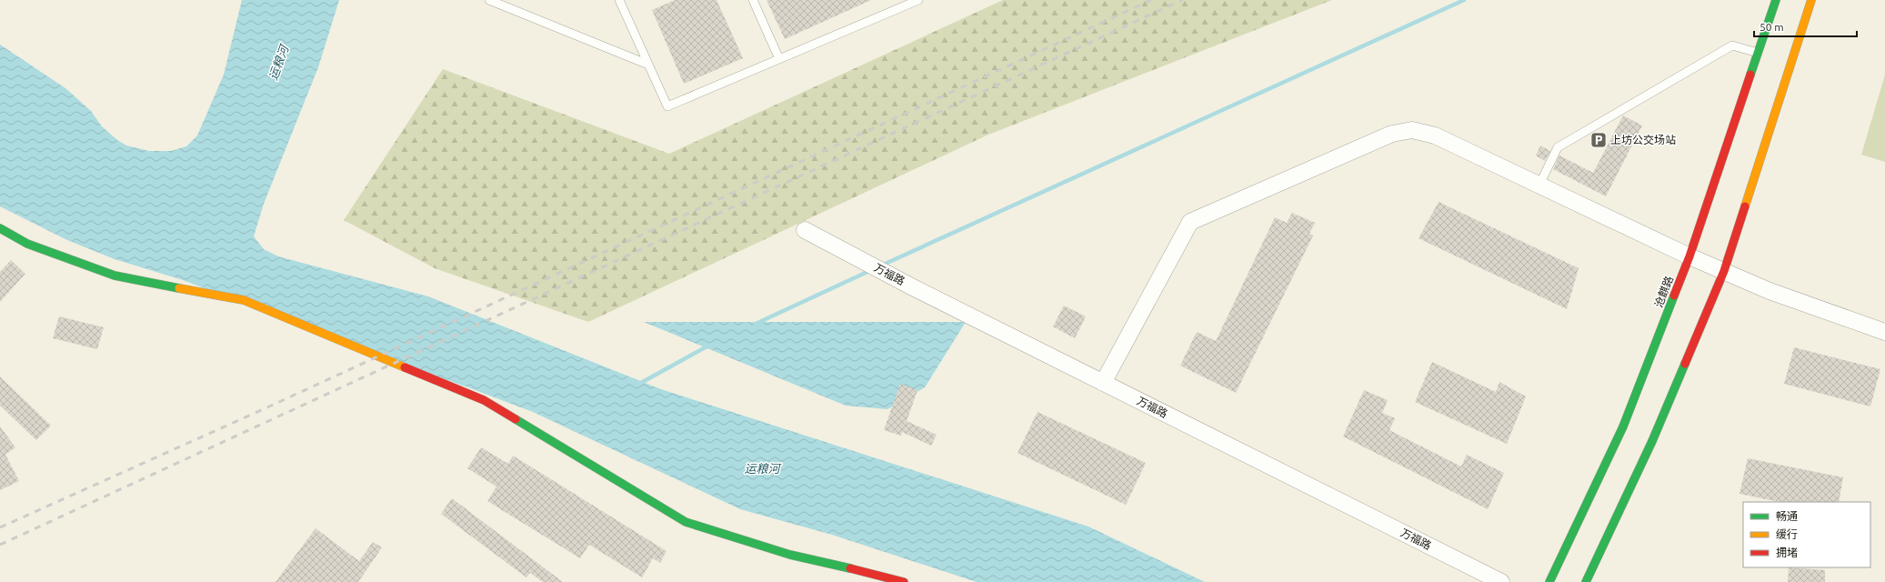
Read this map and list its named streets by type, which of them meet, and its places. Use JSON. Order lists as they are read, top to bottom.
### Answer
{
  "streets": {
    "main road": ["沧麒路"],
    "street": ["万福路"]
  },
  "water": ["运粮河"],
  "places": {
    "parking": ["上坊公交场站"]
  },
  "legend": ["畅通", "缓行", "拥堵"],
  "scale_bar": "50 m"
}
